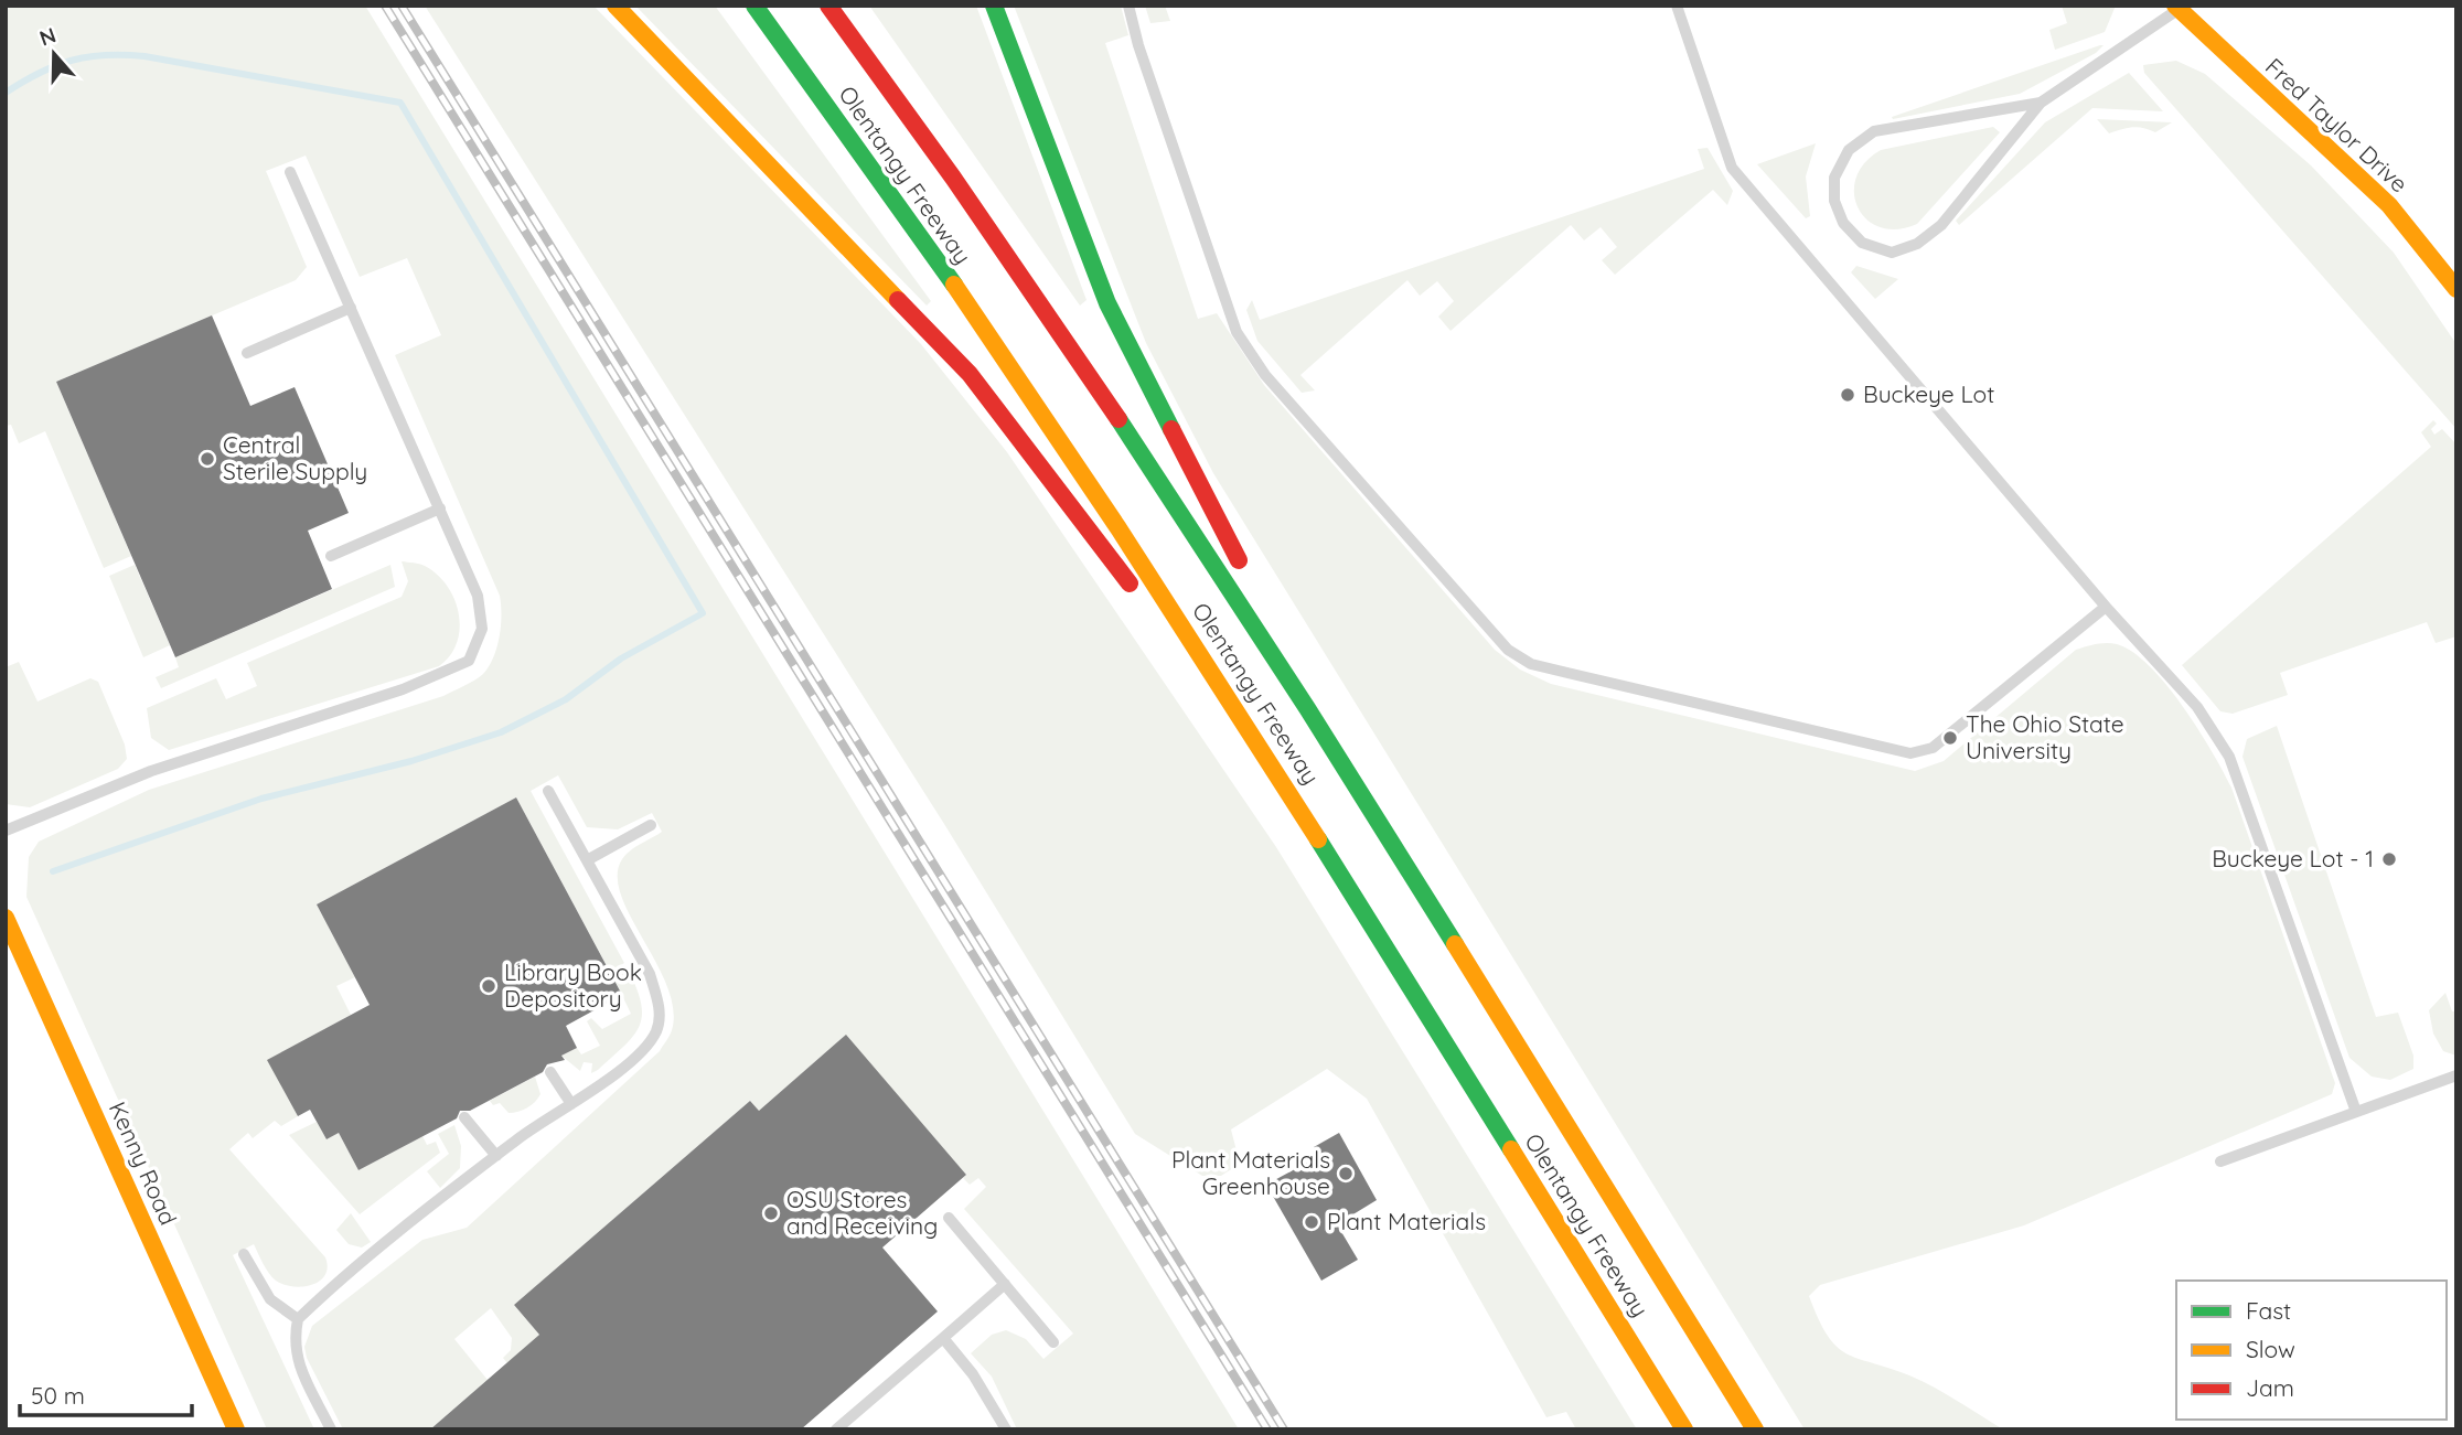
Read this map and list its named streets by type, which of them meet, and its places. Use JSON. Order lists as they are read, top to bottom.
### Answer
{
  "streets": {
    "main road": ["Fred Taylor Drive", "Olentangy Freeway", "Kenny Road"]
  },
  "places": [
    "Buckeye Lot",
    "Central Sterile Supply",
    "The Ohio State University",
    "Buckeye Lot - 1",
    "Library Book Depository",
    "Plant Materials Greenhouse",
    "OSU Stores and Receiving",
    "Plant Materials"
  ],
  "legend": ["Fast", "Slow", "Jam"],
  "scale_bar": "50 m",
  "north": "top"
}
